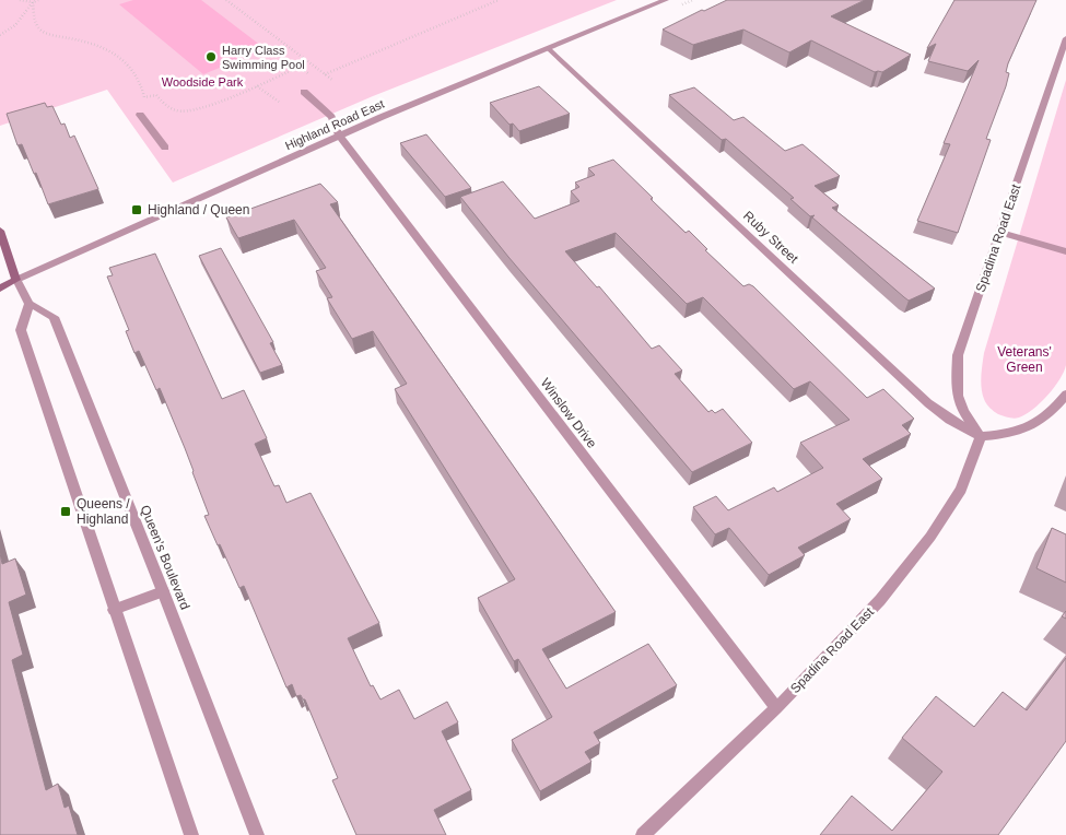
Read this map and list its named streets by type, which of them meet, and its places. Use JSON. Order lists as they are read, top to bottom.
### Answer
{
  "streets": {
    "street": [
      "Highland Road East",
      "Ruby Street",
      "Spadina Road East",
      "Winslow Drive",
      "Queen's Boulevard"
    ]
  },
  "crossings": [
    ["Highland Road East", "Ruby Street"],
    ["Highland Road East", "Winslow Drive"],
    ["Ruby Street", "Spadina Road East"],
    ["Spadina Road East", "Winslow Drive"]
  ],
  "parks": ["Woodside Park", "Veterans' Green"],
  "places": {
    "other": ["Harry Class Swimming Pool"],
    "transit": ["Highland / Queen", "Queens / Highland"]
  }
}
